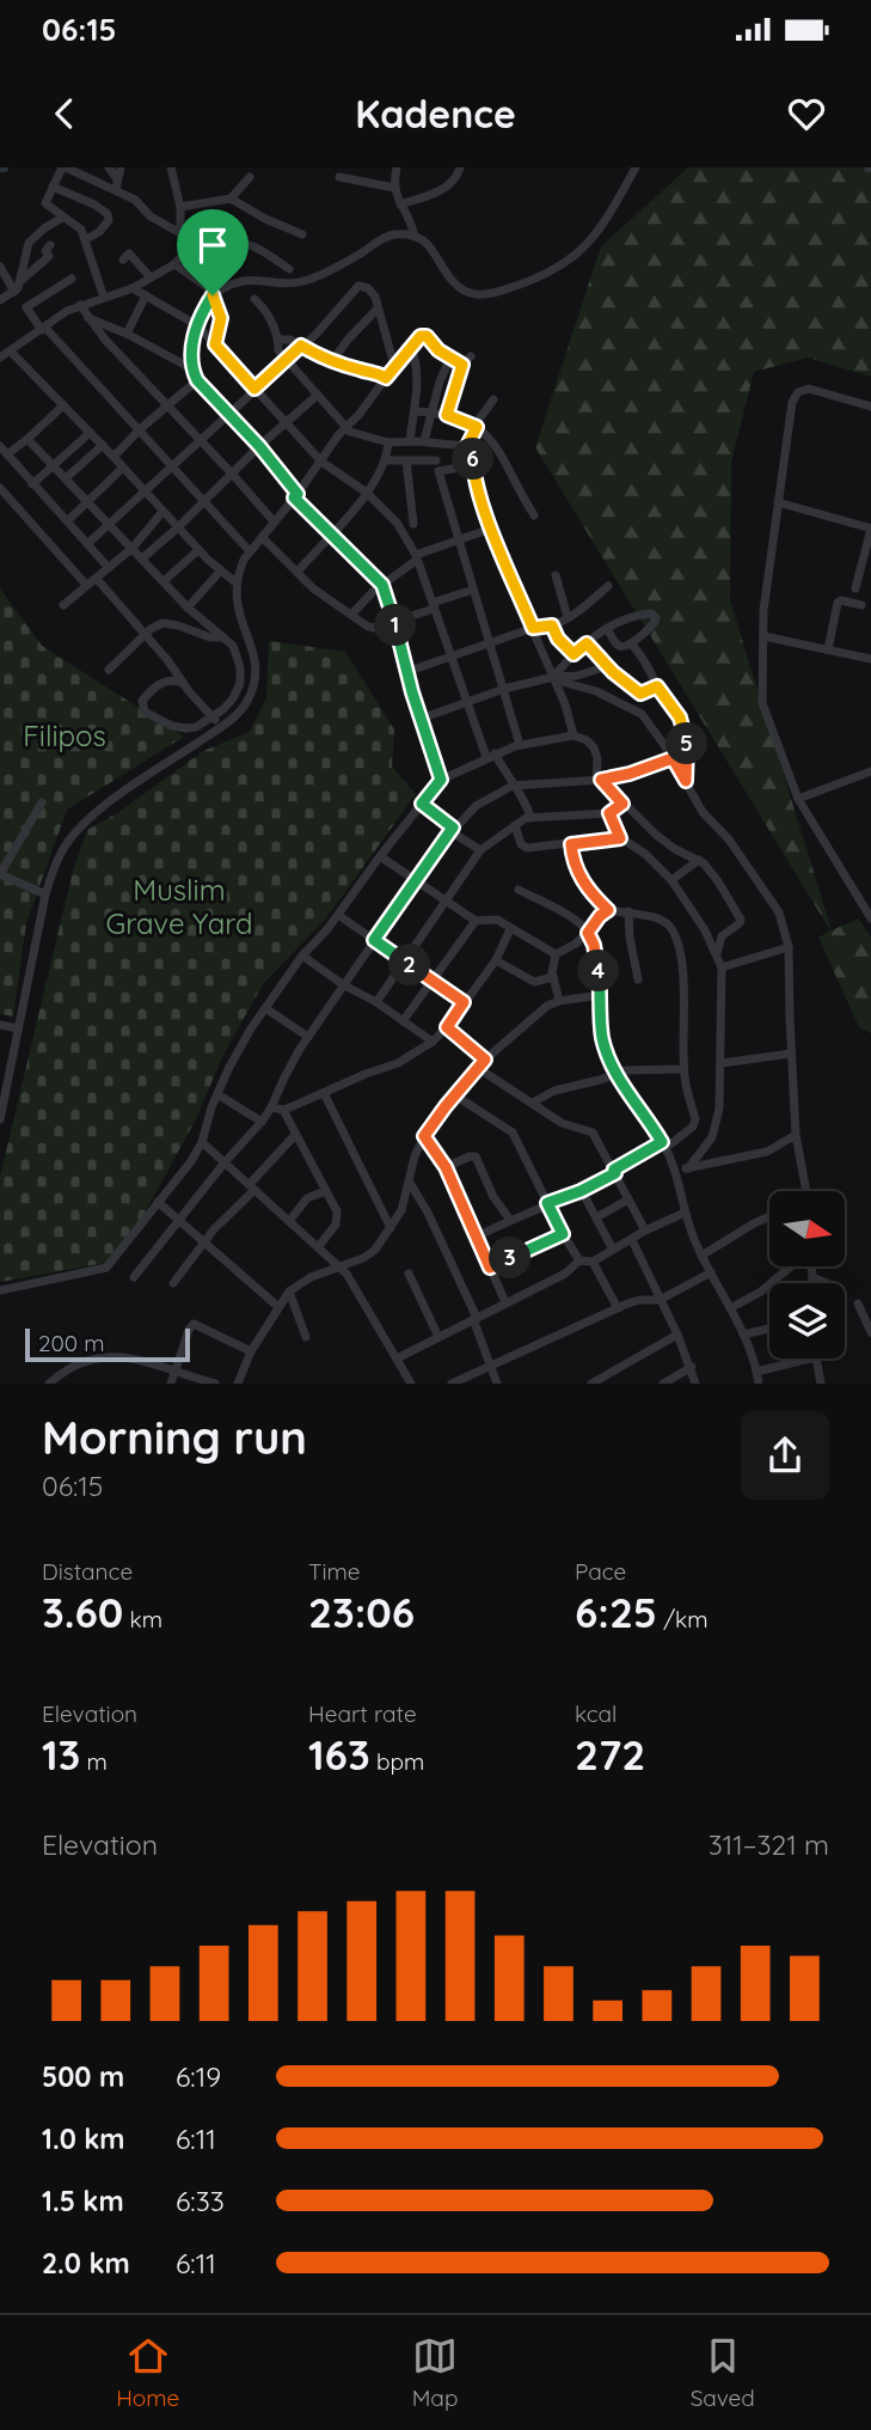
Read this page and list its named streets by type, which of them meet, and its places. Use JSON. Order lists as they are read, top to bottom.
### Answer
{
  "parks": ["Filipos", "Muslim Grave Yard"],
  "scale_bar": "200 m",
  "north": "right",
  "page": {
    "status": "06:15",
    "header": "Kadence",
    "pins": [
      "6",
      "1",
      "5",
      "2",
      "4",
      "3"
    ],
    "scale": "200 m",
    "heading": ["Morning run", "06:15"],
    "stats": [
      ["Distance", "3.60 km"],
      ["Time", "23:06"],
      ["Pace", "6:25 /km"],
      ["Elevation", "13 m"],
      ["Heart rate", "163 bpm"],
      ["kcal", "272"]
    ],
    "chart": ["Elevation", "311–321 m"],
    "list": [
      {
        "name": "500 m",
        "note": "6:19"
      },
      {
        "name": "1.0 km",
        "note": "6:11"
      },
      {
        "name": "1.5 km",
        "note": "6:33"
      },
      {
        "name": "2.0 km",
        "note": "6:11"
      }
    ],
    "tabs": ["Home", "Map", "Saved"]
  }
}
